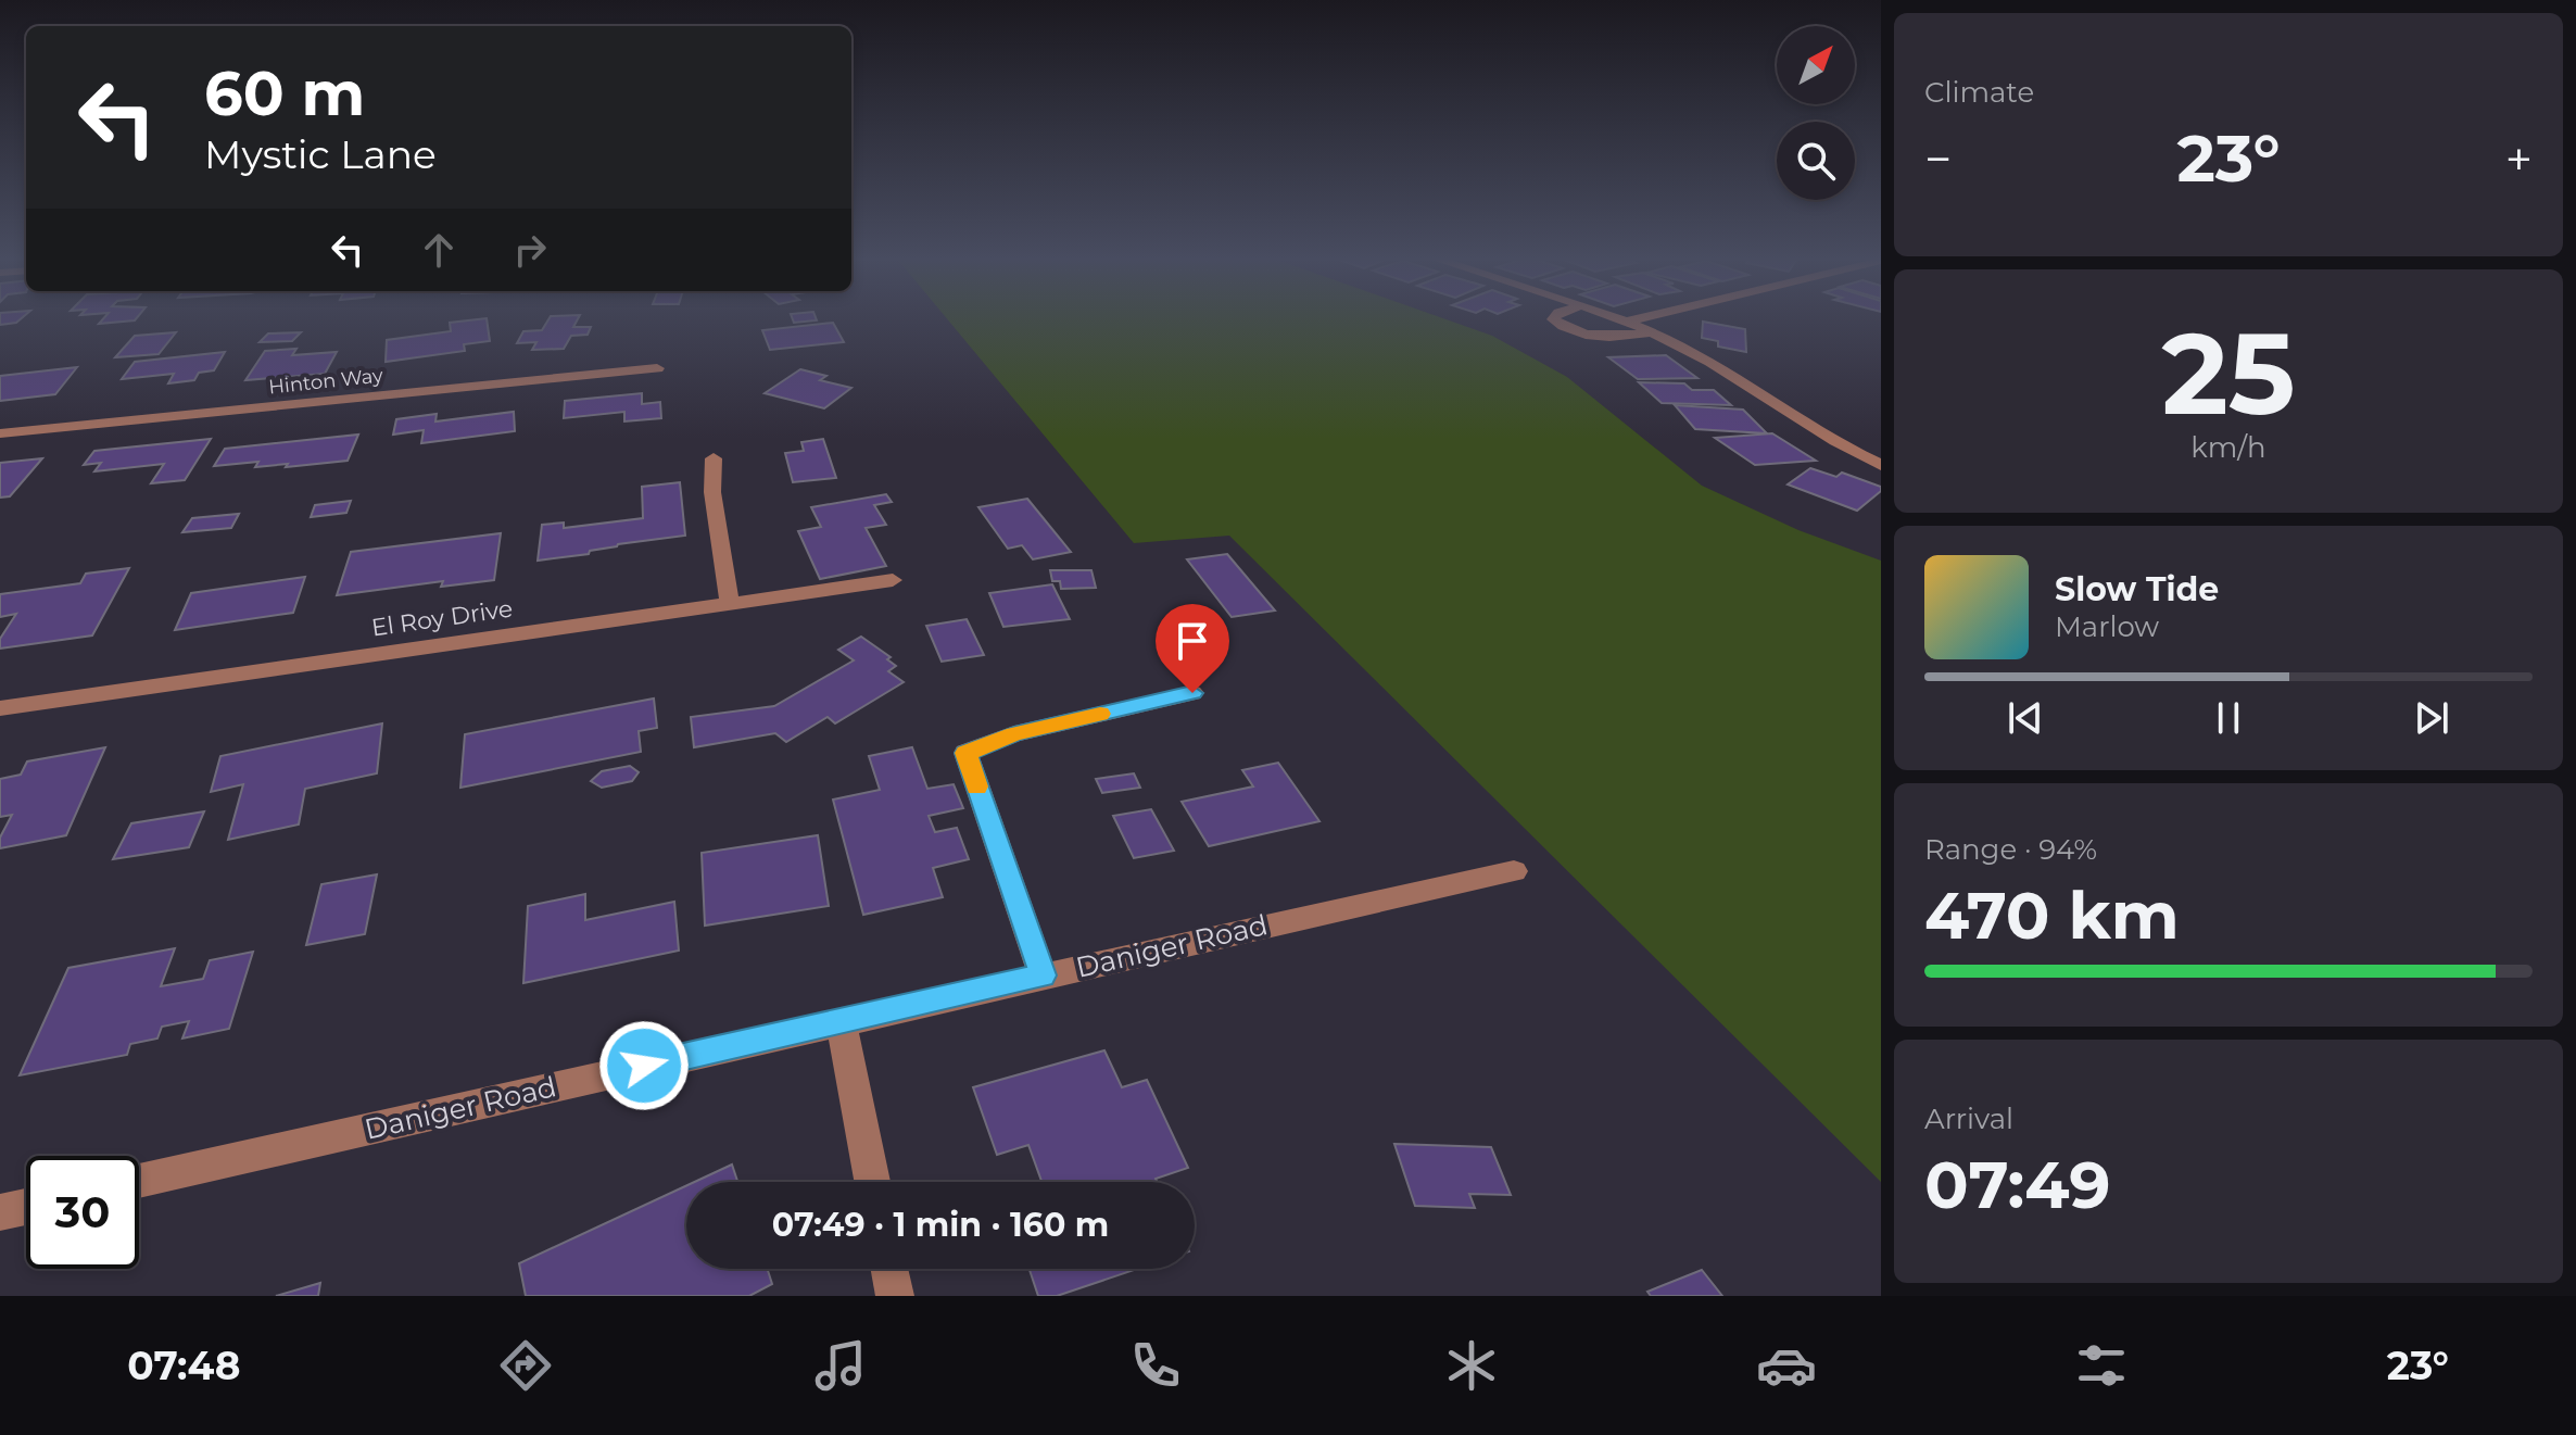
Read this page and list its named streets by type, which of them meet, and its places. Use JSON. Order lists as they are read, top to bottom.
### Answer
{
  "streets": {
    "street": ["Hinton Way", "El Roy Drive", "Daniger Road"]
  },
  "north": "top right",
  "page": {
    "tile": [
      "Climate",
      ["25", "km/h"],
      ["Range · 94%", "470 km"],
      ["Arrival", "07:49"]
    ],
    "turn": ["60 m", "Mystic Lane"],
    "heat": ["−", "23°", "+"],
    "song": ["Slow Tide", "Marlow"],
    "limit": "30",
    "trip": "07:49 · 1 min · 160 m",
    "tabs": ["07:48", "23°"]
  }
}
